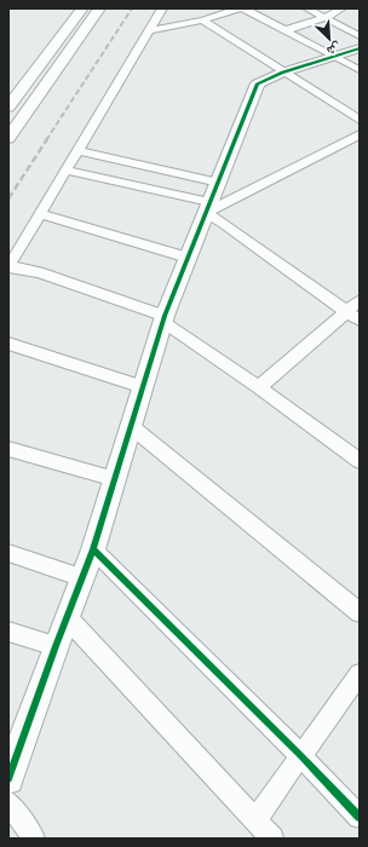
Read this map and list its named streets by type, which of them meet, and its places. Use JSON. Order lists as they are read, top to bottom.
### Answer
{
  "north": "bottom right"
}
